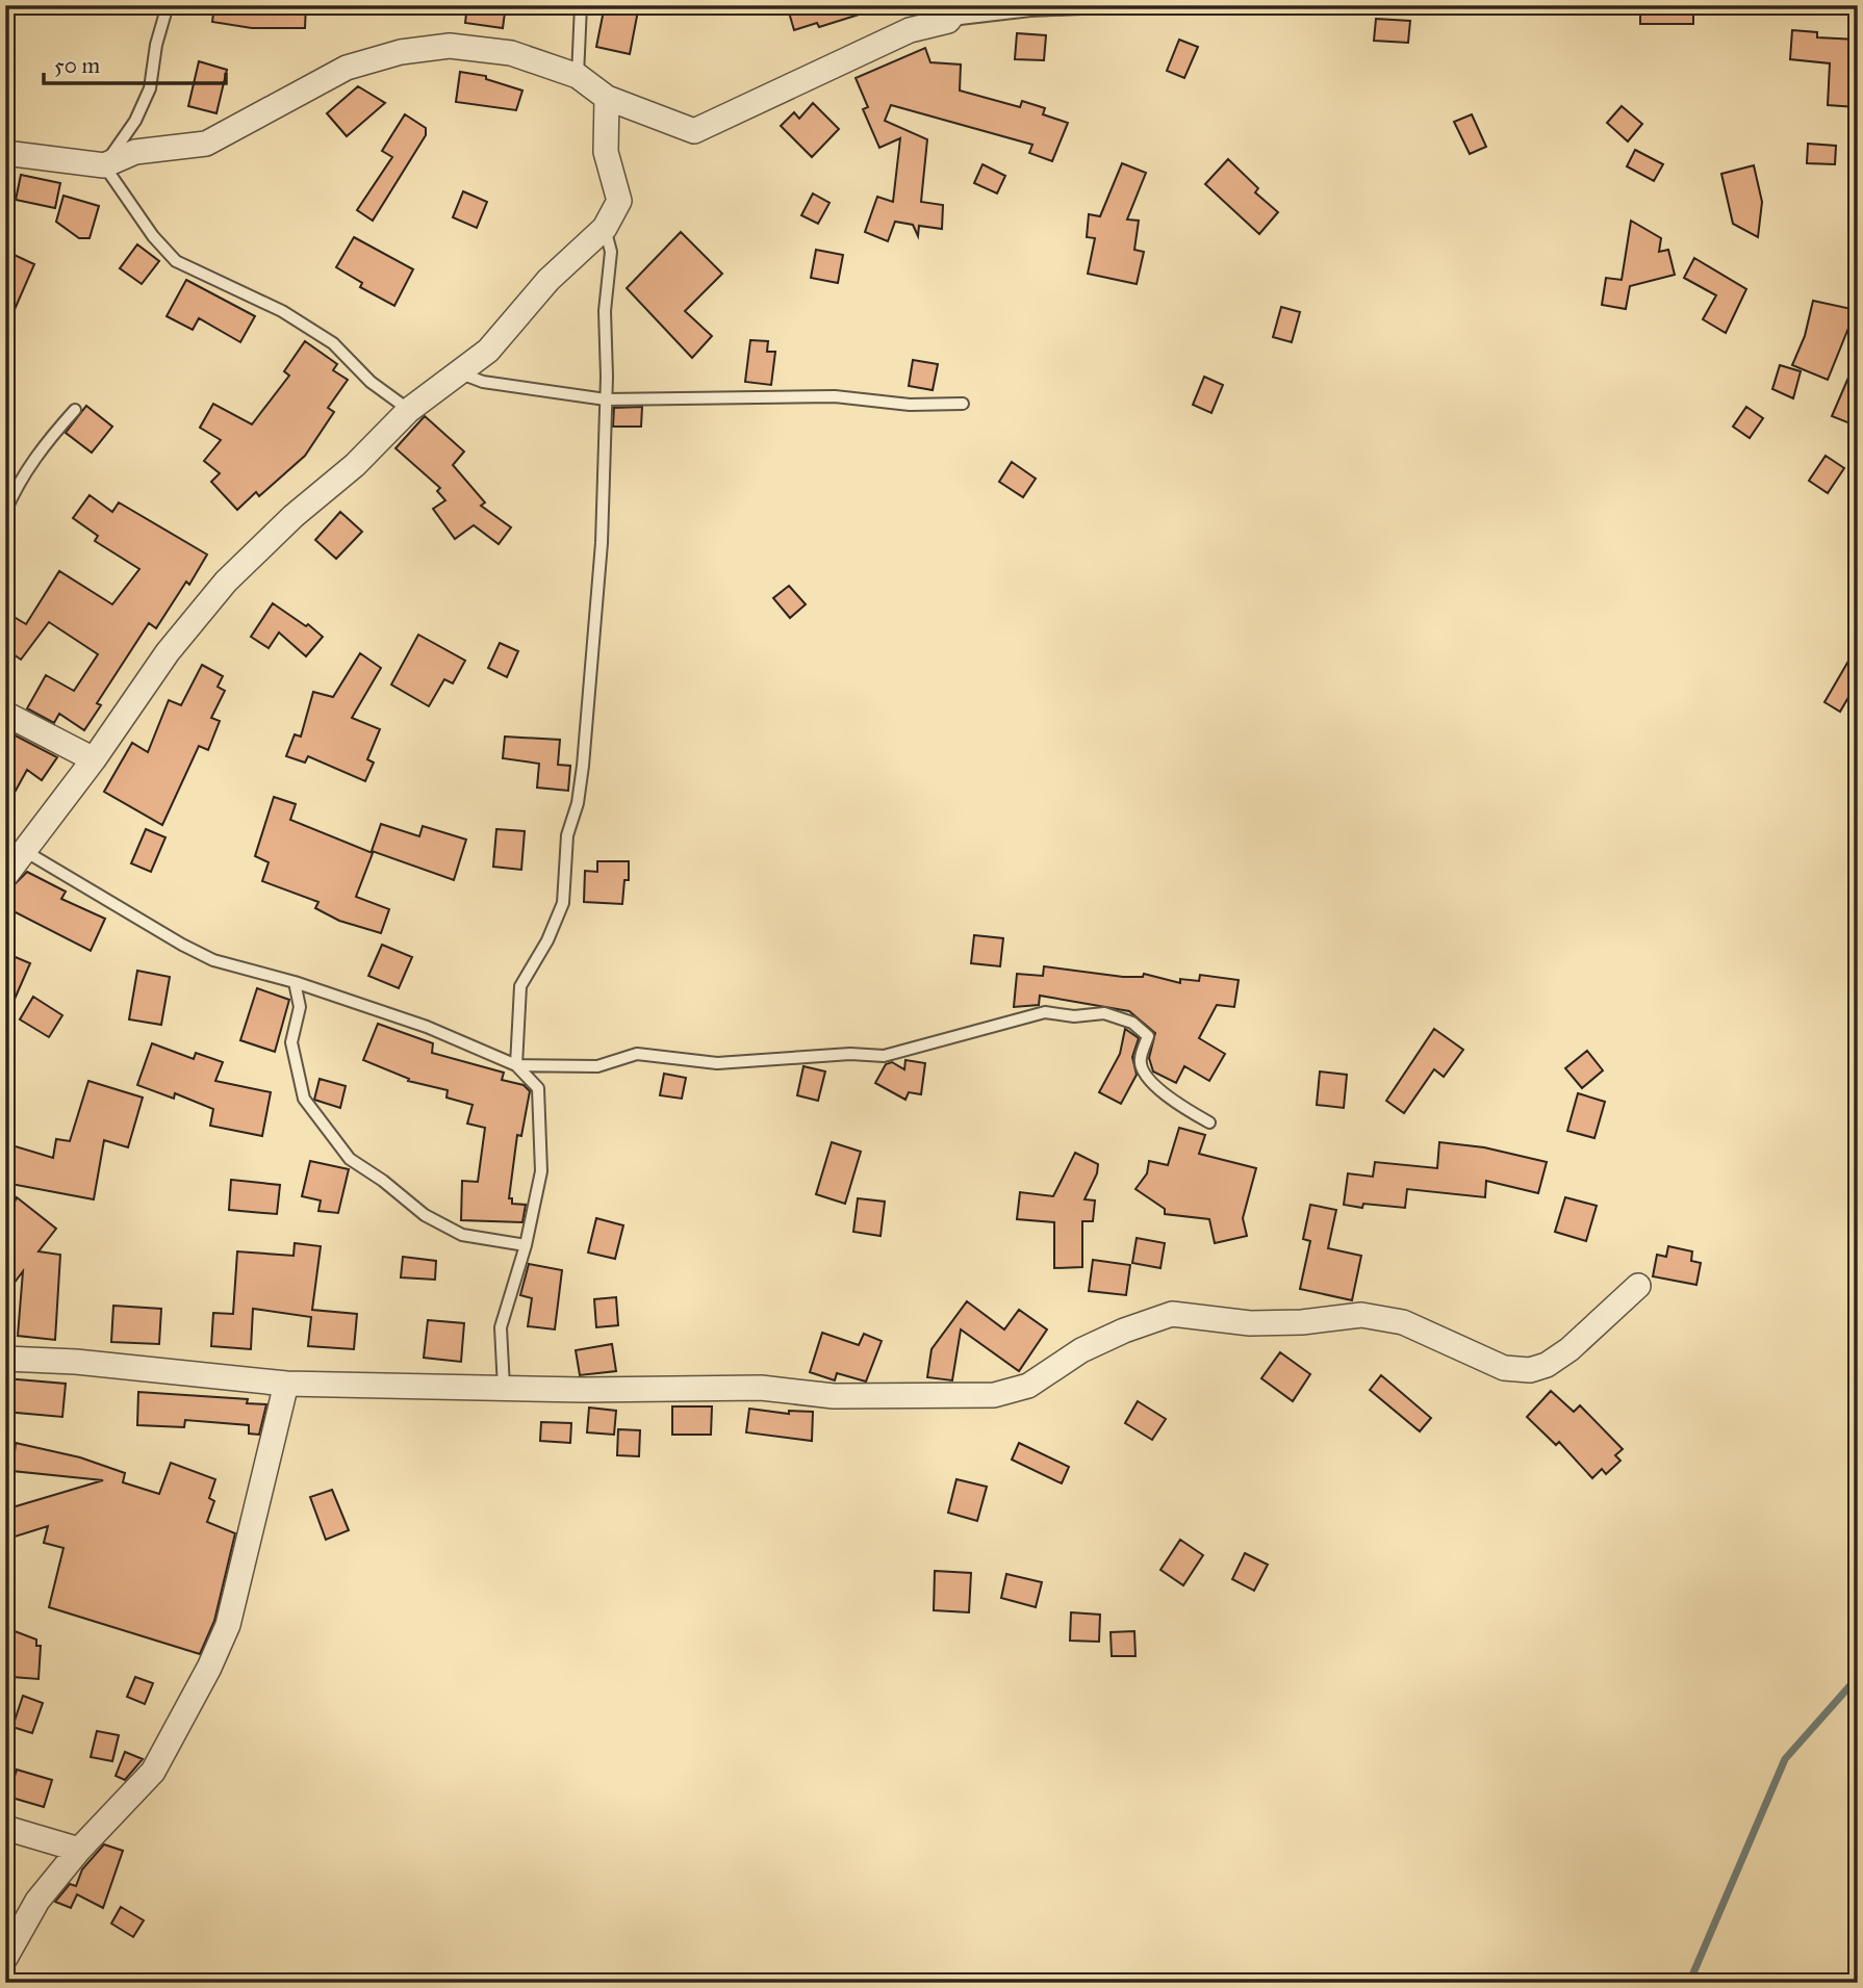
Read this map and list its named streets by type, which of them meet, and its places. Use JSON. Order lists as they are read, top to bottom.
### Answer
{
  "scale_bar": "50 m"
}
